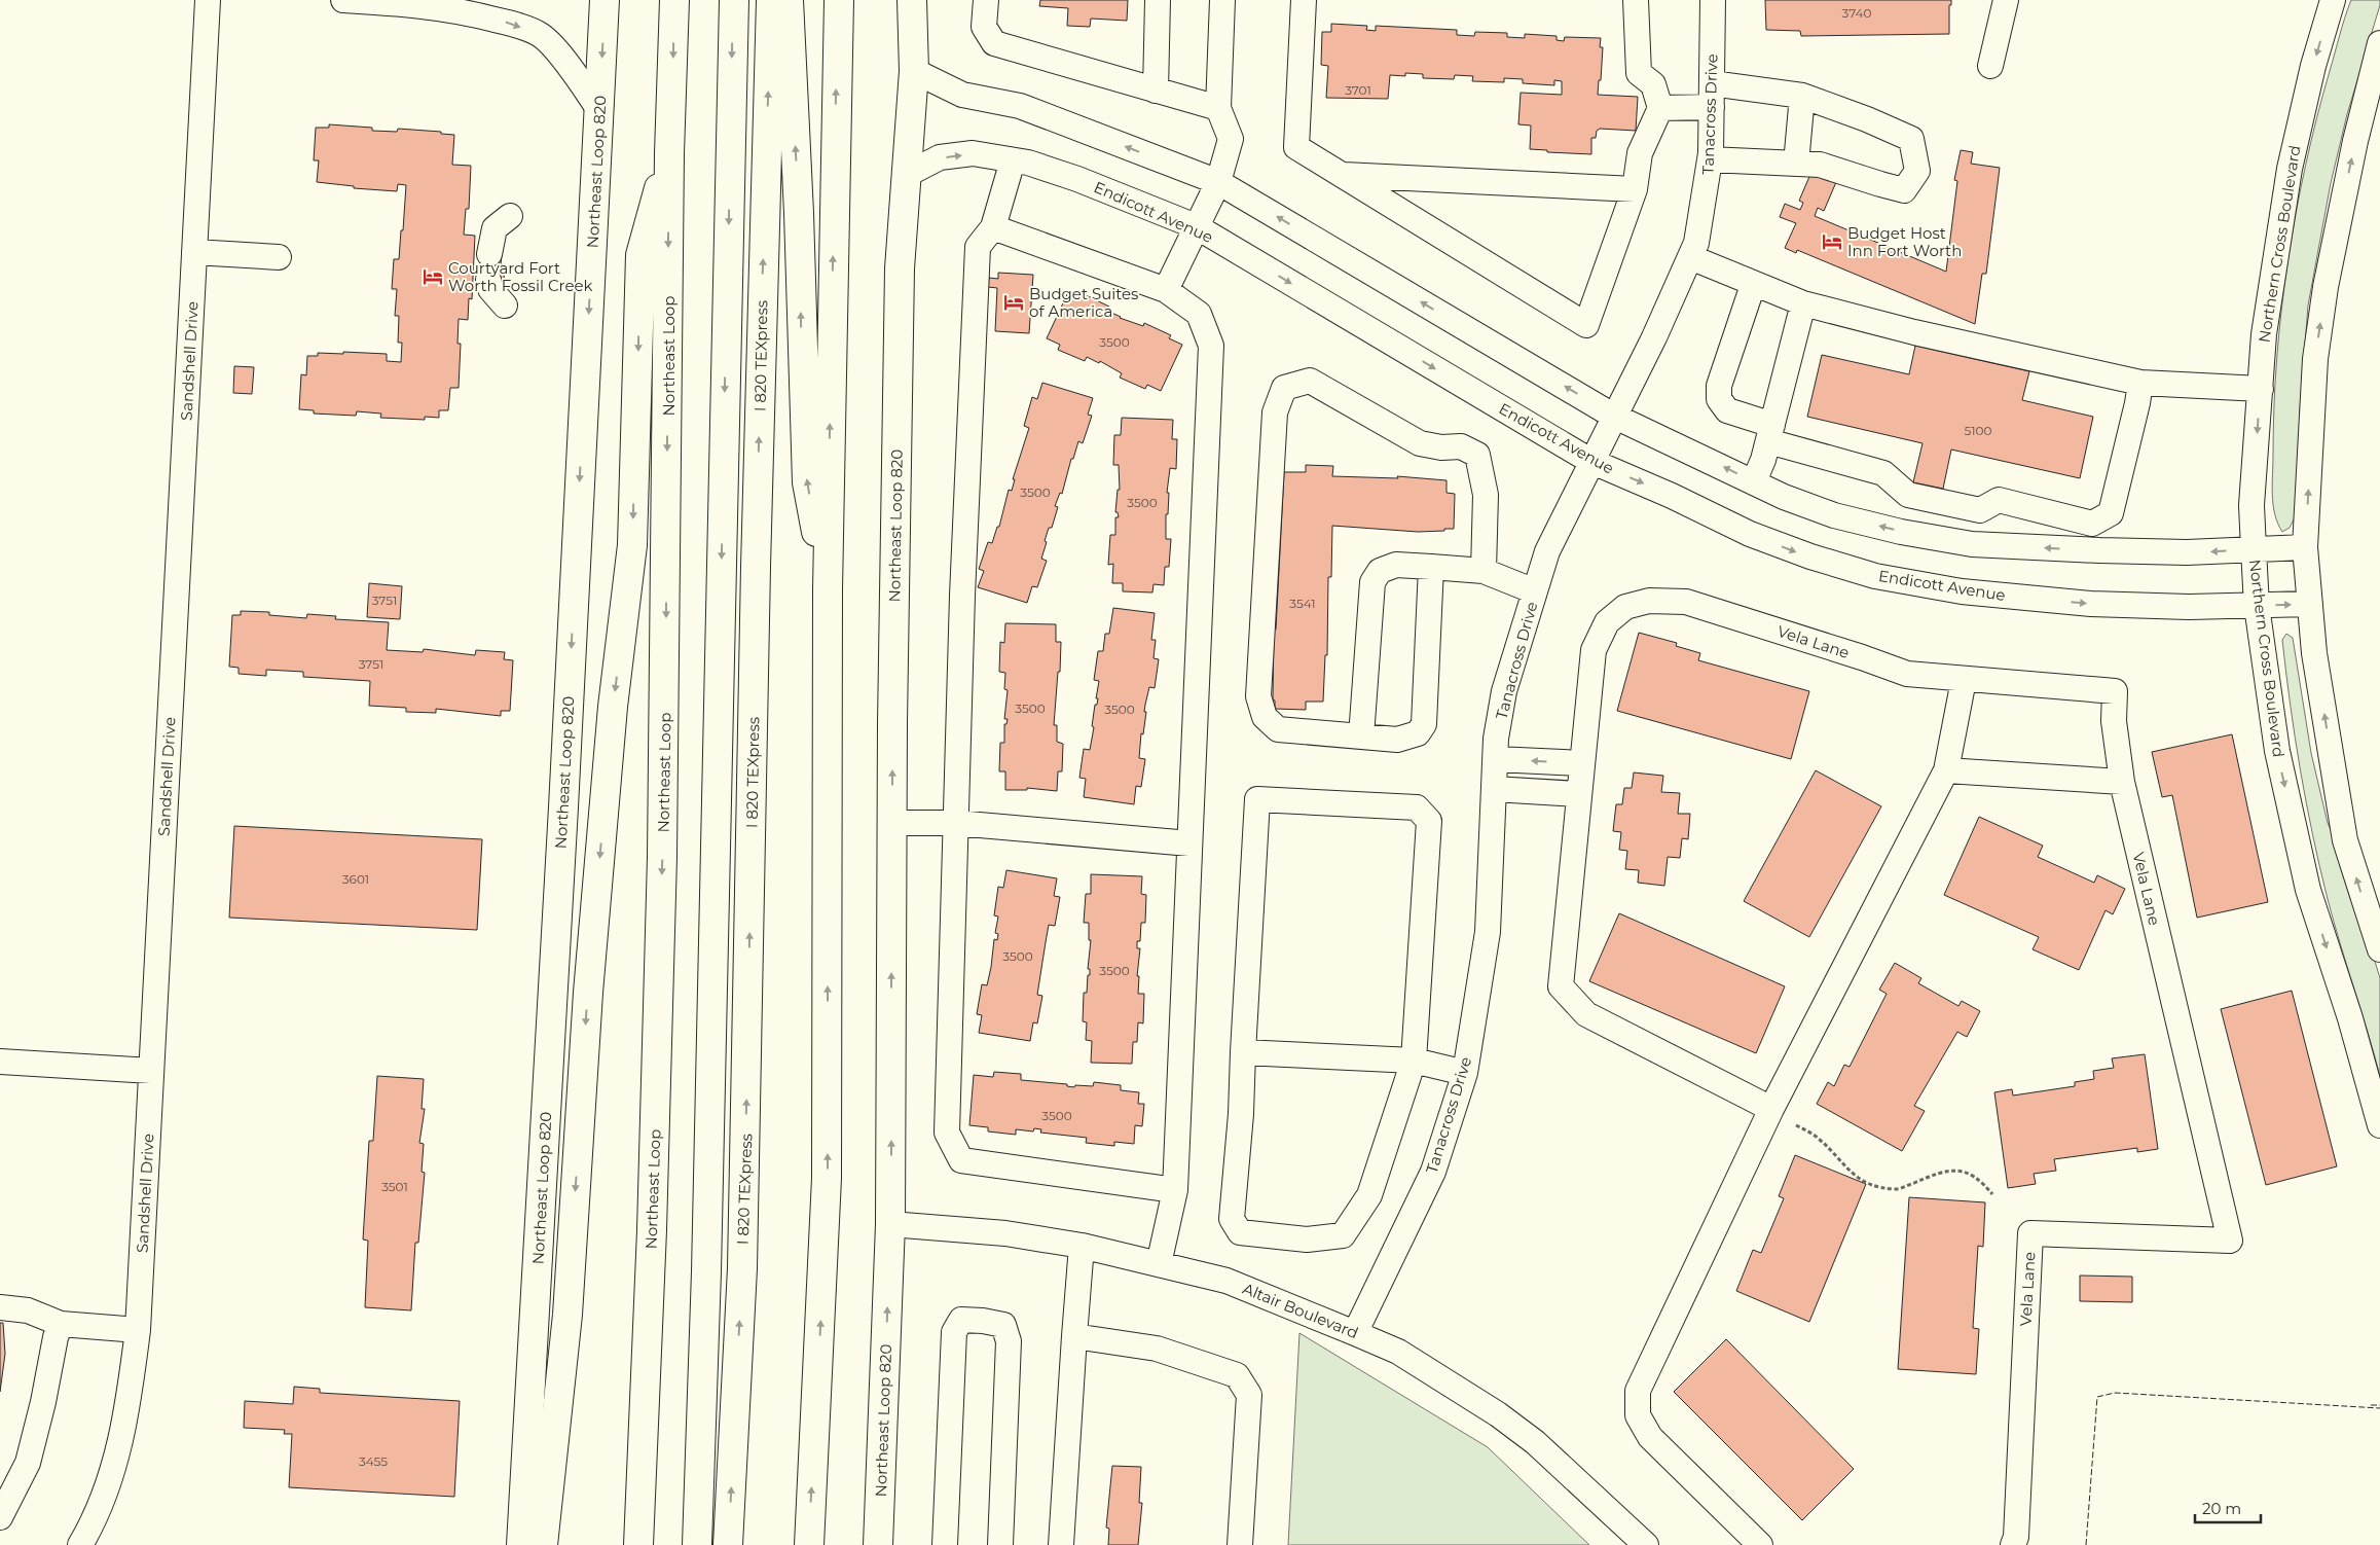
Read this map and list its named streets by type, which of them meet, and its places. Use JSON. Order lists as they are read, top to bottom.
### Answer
{
  "streets": {
    "main road": ["Northeast Loop 820", "Northeast Loop", "I 820 TEXpress"],
    "street": [
      "Tanacross Drive",
      "Endicott Avenue",
      "Northern Cross Boulevard",
      "Sandshell Drive",
      "Vela Lane",
      "Altair Boulevard"
    ]
  },
  "crossings": [
    ["Tanacross Drive", "Endicott Avenue"],
    ["Tanacross Drive", "Altair Boulevard"],
    ["Northeast Loop 820", "Endicott Avenue"],
    ["Northeast Loop 820", "Altair Boulevard"],
    ["Endicott Avenue", "Northern Cross Boulevard"]
  ],
  "places": {
    "hotel": ["Budget Host Inn Fort Worth", "Courtyard Fort Worth Fossil Creek", "Budget Suites of America"]
  },
  "house_numbers": [
    "3740",
    "3701",
    "3500",
    "5100",
    "3500",
    "3500",
    "3751",
    "3541",
    "3751",
    "3500",
    "3500",
    "3601",
    "3500",
    "3500",
    "3500",
    "3501",
    "3455"
  ],
  "scale_bar": "20 m"
}
